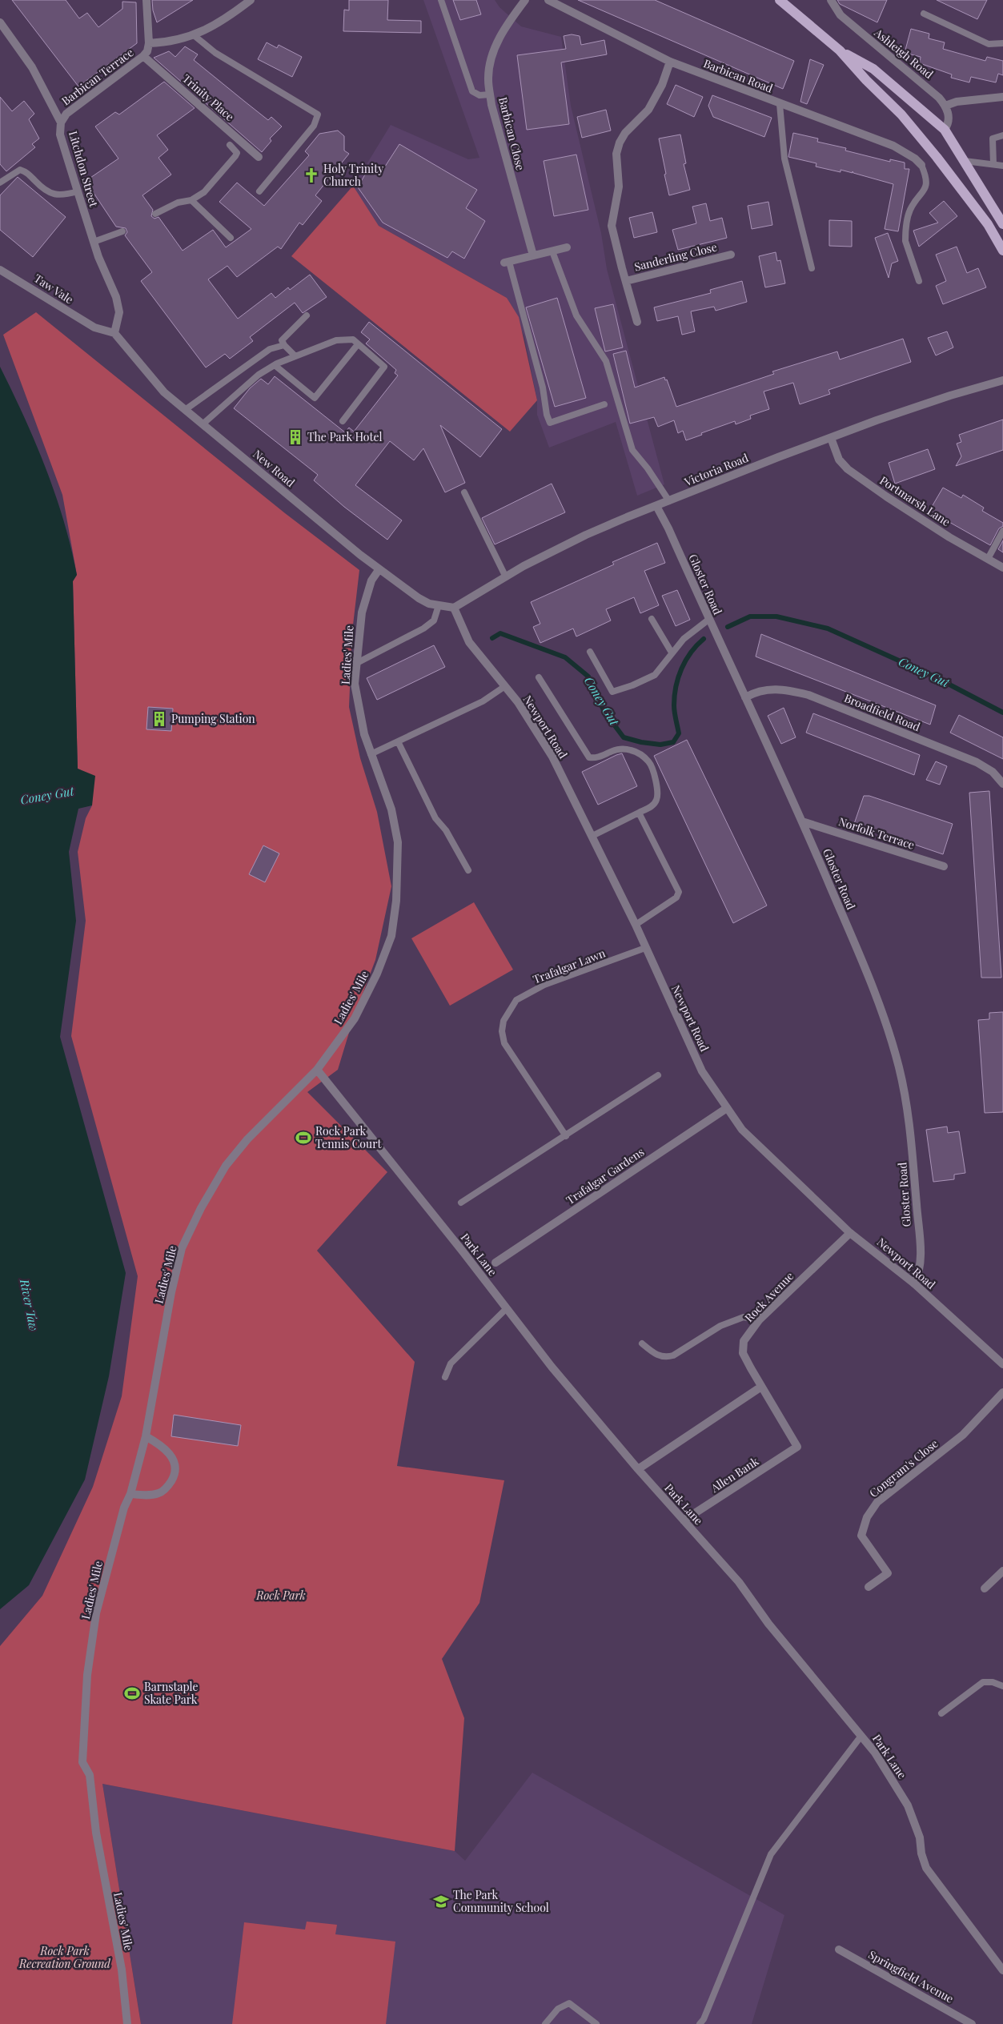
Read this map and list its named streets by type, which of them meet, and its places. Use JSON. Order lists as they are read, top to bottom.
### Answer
{
  "streets": {
    "street": [
      "Ashleigh Road",
      "Barbican Road",
      "Barbican Terrace",
      "Trinity Place",
      "Barbican Close",
      "Litchdon Street",
      "Sanderling Close",
      "Taw Vale",
      "New Road",
      "Victoria Road",
      "Portmarsh Lane",
      "Gloster Road",
      "Ladies' Mile",
      "Broadfield Road",
      "Newport Road",
      "Norfolk Terrace",
      "Trafalgar Gardens",
      "Park Lane",
      "Rock Avenue",
      "Congram's Close",
      "Allen Bank",
      "Springfield Avenue"
    ],
    "lane": ["Trafalgar Lawn"]
  },
  "crossings": [
    ["Barbican Road", "Sanderling Close"],
    ["Barbican Terrace", "Trinity Place"],
    ["Barbican Terrace", "Litchdon Street"],
    ["Litchdon Street", "Taw Vale"],
    ["Litchdon Street", "New Road"],
    ["Taw Vale", "New Road"],
    ["New Road", "Victoria Road"],
    ["New Road", "Ladies' Mile"],
    ["New Road", "Newport Road"],
    ["Victoria Road", "Portmarsh Lane"],
    ["Victoria Road", "Gloster Road"],
    ["Victoria Road", "Newport Road"],
    ["Gloster Road", "Broadfield Road"],
    ["Gloster Road", "Newport Road"],
    ["Gloster Road", "Norfolk Terrace"],
    ["Ladies' Mile", "Park Lane"],
    ["Newport Road", "Trafalgar Lawn"],
    ["Newport Road", "Trafalgar Gardens"],
    ["Newport Road", "Rock Avenue"],
    ["Park Lane", "Allen Bank"],
    ["Rock Avenue", "Allen Bank"]
  ],
  "water": ["Coney Gut", "River Taw"],
  "parks": ["Rock Park", "Rock Park Recreation Ground"],
  "places": {
    "church": ["Holy Trinity Church"],
    "building": ["The Park Hotel", "Pumping Station"],
    "sports": ["Rock Park Tennis Court", "Barnstaple Skate Park"],
    "school or university": ["The Park Community School"]
  }
}
